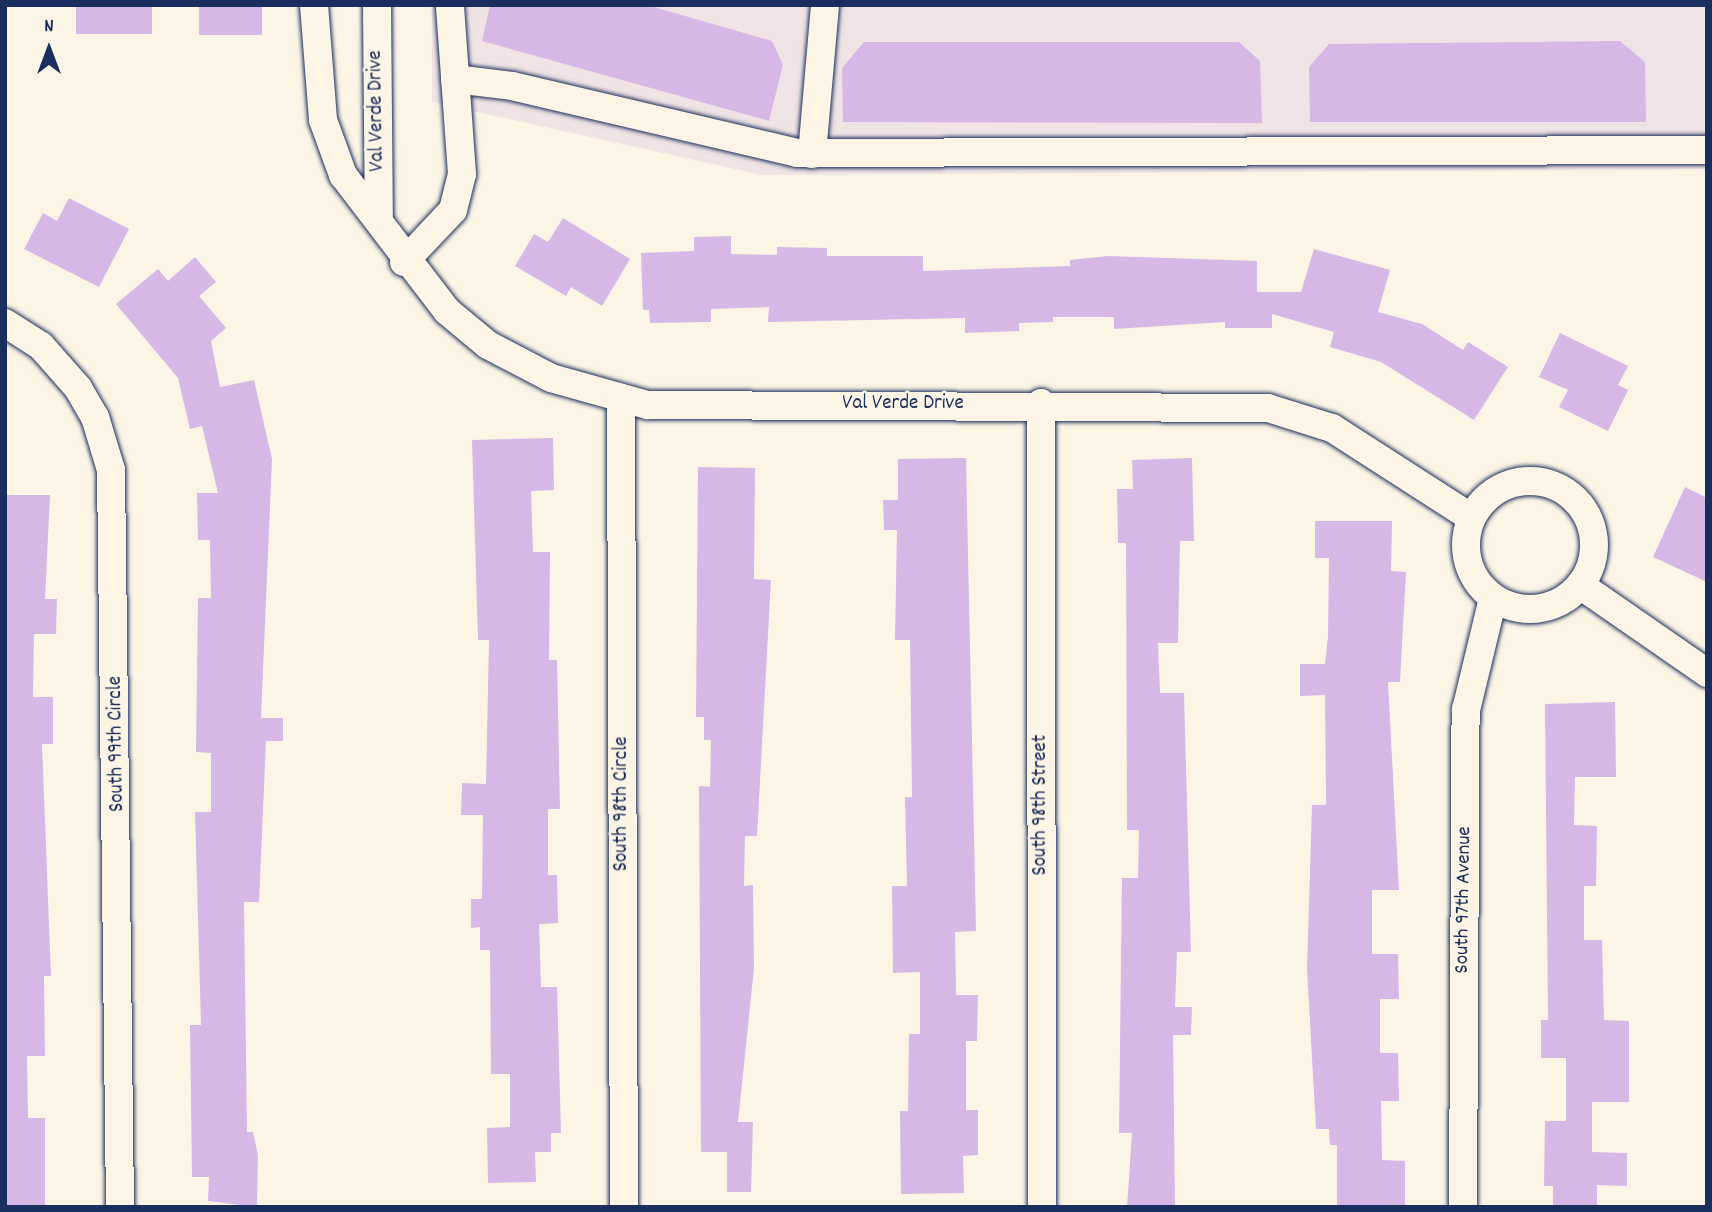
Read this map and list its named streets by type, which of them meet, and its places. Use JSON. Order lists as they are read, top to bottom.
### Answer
{
  "streets": {
    "street": [
      "Val Verde Drive",
      "South 99th Circle",
      "South 98th Circle",
      "South 98th Street",
      "South 97th Avenue"
    ]
  },
  "crossings": [
    ["Val Verde Drive", "South 98th Circle"],
    ["Val Verde Drive", "South 98th Street"],
    ["Val Verde Drive", "South 97th Avenue"]
  ],
  "north": "top"
}
